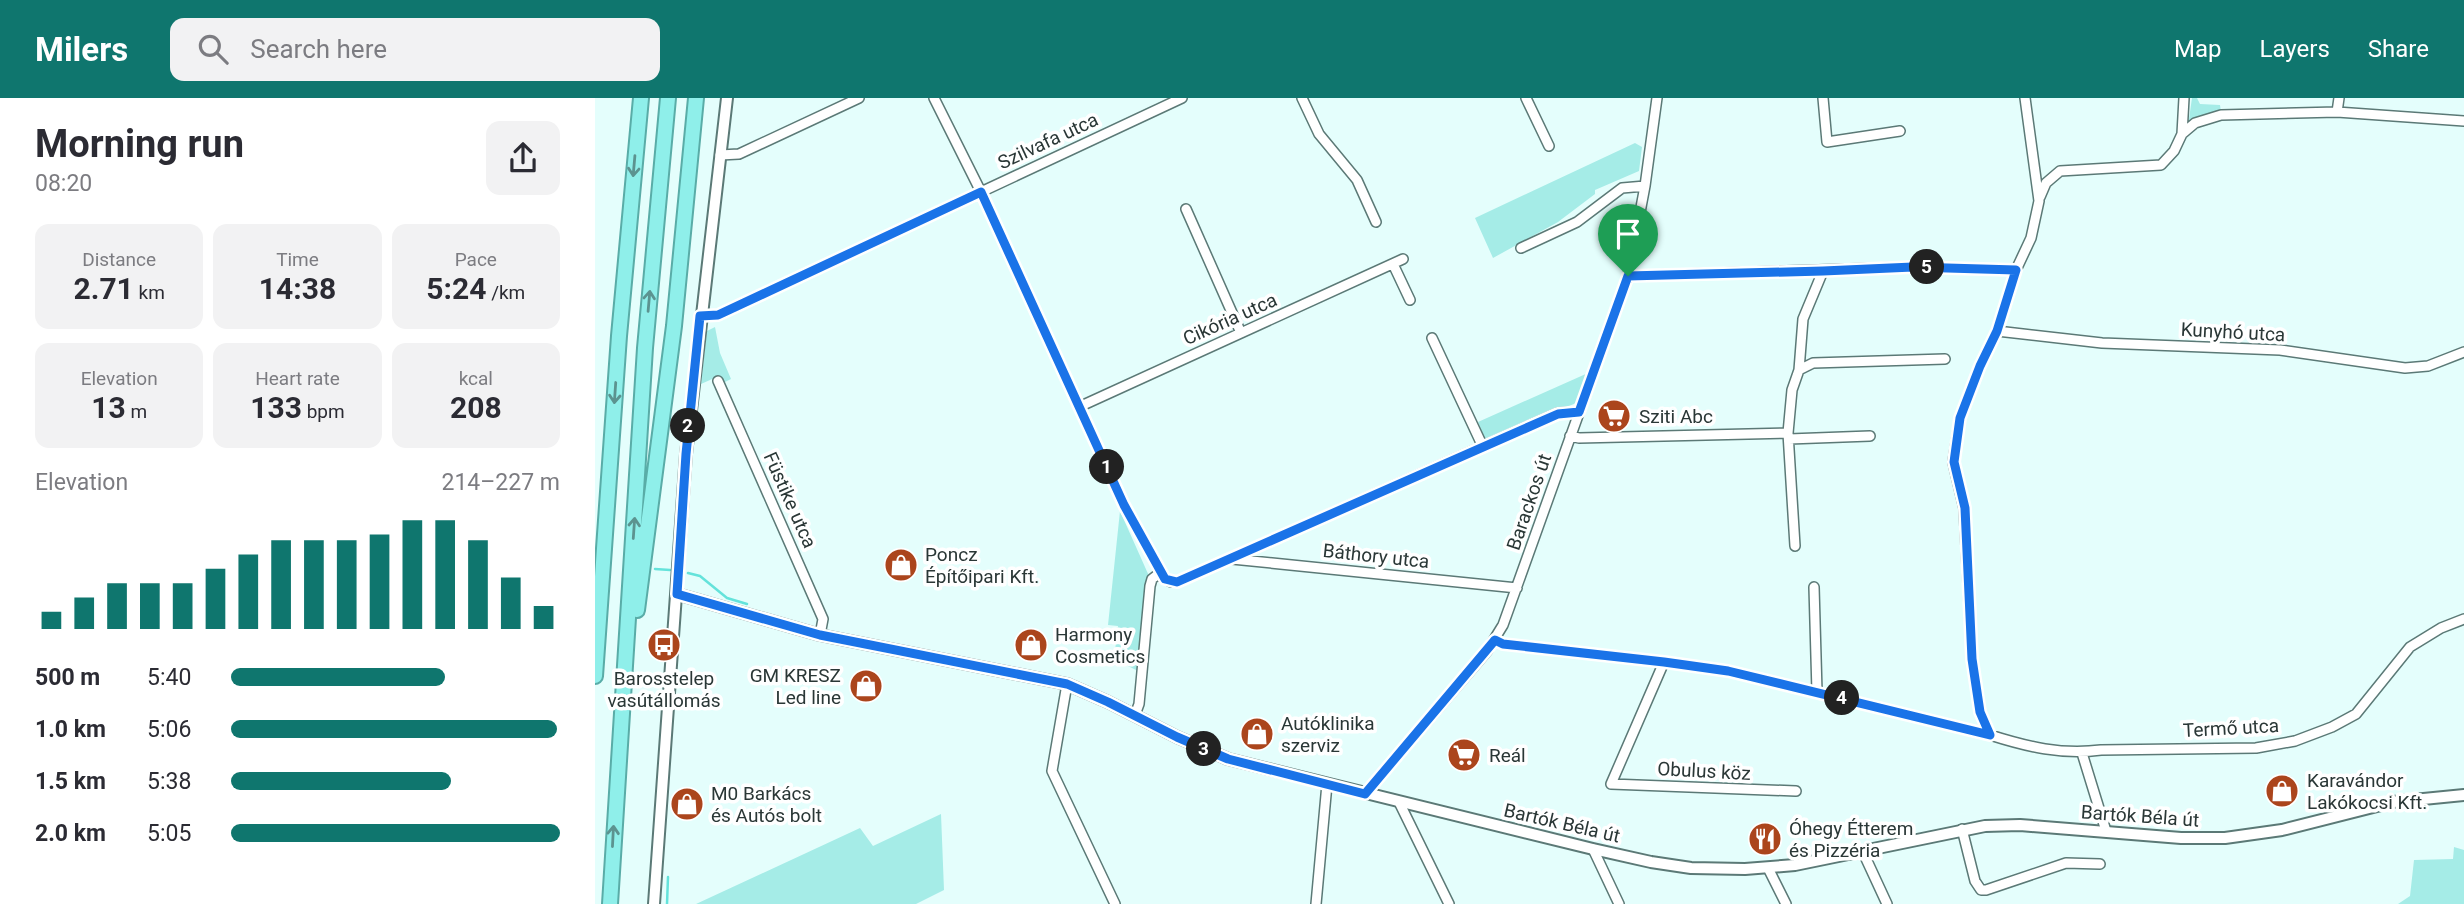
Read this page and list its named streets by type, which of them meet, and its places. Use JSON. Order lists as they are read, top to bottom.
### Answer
{
  "streets": {
    "street": [
      "Szilvafa utca",
      "Cikória utca",
      "Kunyhó utca",
      "Füstike utca",
      "Barackos út",
      "Báthory utca",
      "Termő utca",
      "Obulus köz",
      "Bartók Béla út"
    ]
  },
  "crossings": [
    ["Füstike utca", "Bartók Béla út"],
    ["Barackos út", "Báthory utca"],
    ["Barackos út", "Termő utca"],
    ["Barackos út", "Bartók Béla út"],
    ["Termő utca", "Obulus köz"]
  ],
  "places": {
    "supermarket": ["Sziti Abc", "Reál"],
    "shop": [
      "Poncz Építőipari Kft.",
      "Harmony Cosmetics",
      "GM KRESZ Led line",
      "Autóklinika szerviz",
      "Karavándor Lakókocsi Kft.",
      "M0 Barkács és Autós bolt"
    ],
    "bus stop": ["Barosstelep vasútállomás"],
    "restaurant": ["Óhegy Étterem és Pizzéria"]
  },
  "page": {
    "header": "Milers",
    "search": "Search here",
    "nav": ["Map", "Layers", "Share"],
    "heading": ["Morning run", "08:20"],
    "stats": [
      ["Distance", "2.71 km"],
      ["Time", "14:38"],
      ["Pace", "5:24 /km"],
      ["Elevation", "13 m"],
      ["Heart rate", "133 bpm"],
      ["kcal", "208"]
    ],
    "pins": [
      "5",
      "2",
      "1",
      "4",
      "3"
    ],
    "chart": ["Elevation", "214–227 m"],
    "list": [
      {
        "name": "500 m",
        "note": "5:40"
      },
      {
        "name": "1.0 km",
        "note": "5:06"
      },
      {
        "name": "1.5 km",
        "note": "5:38"
      },
      {
        "name": "2.0 km",
        "note": "5:05"
      }
    ]
  }
}
